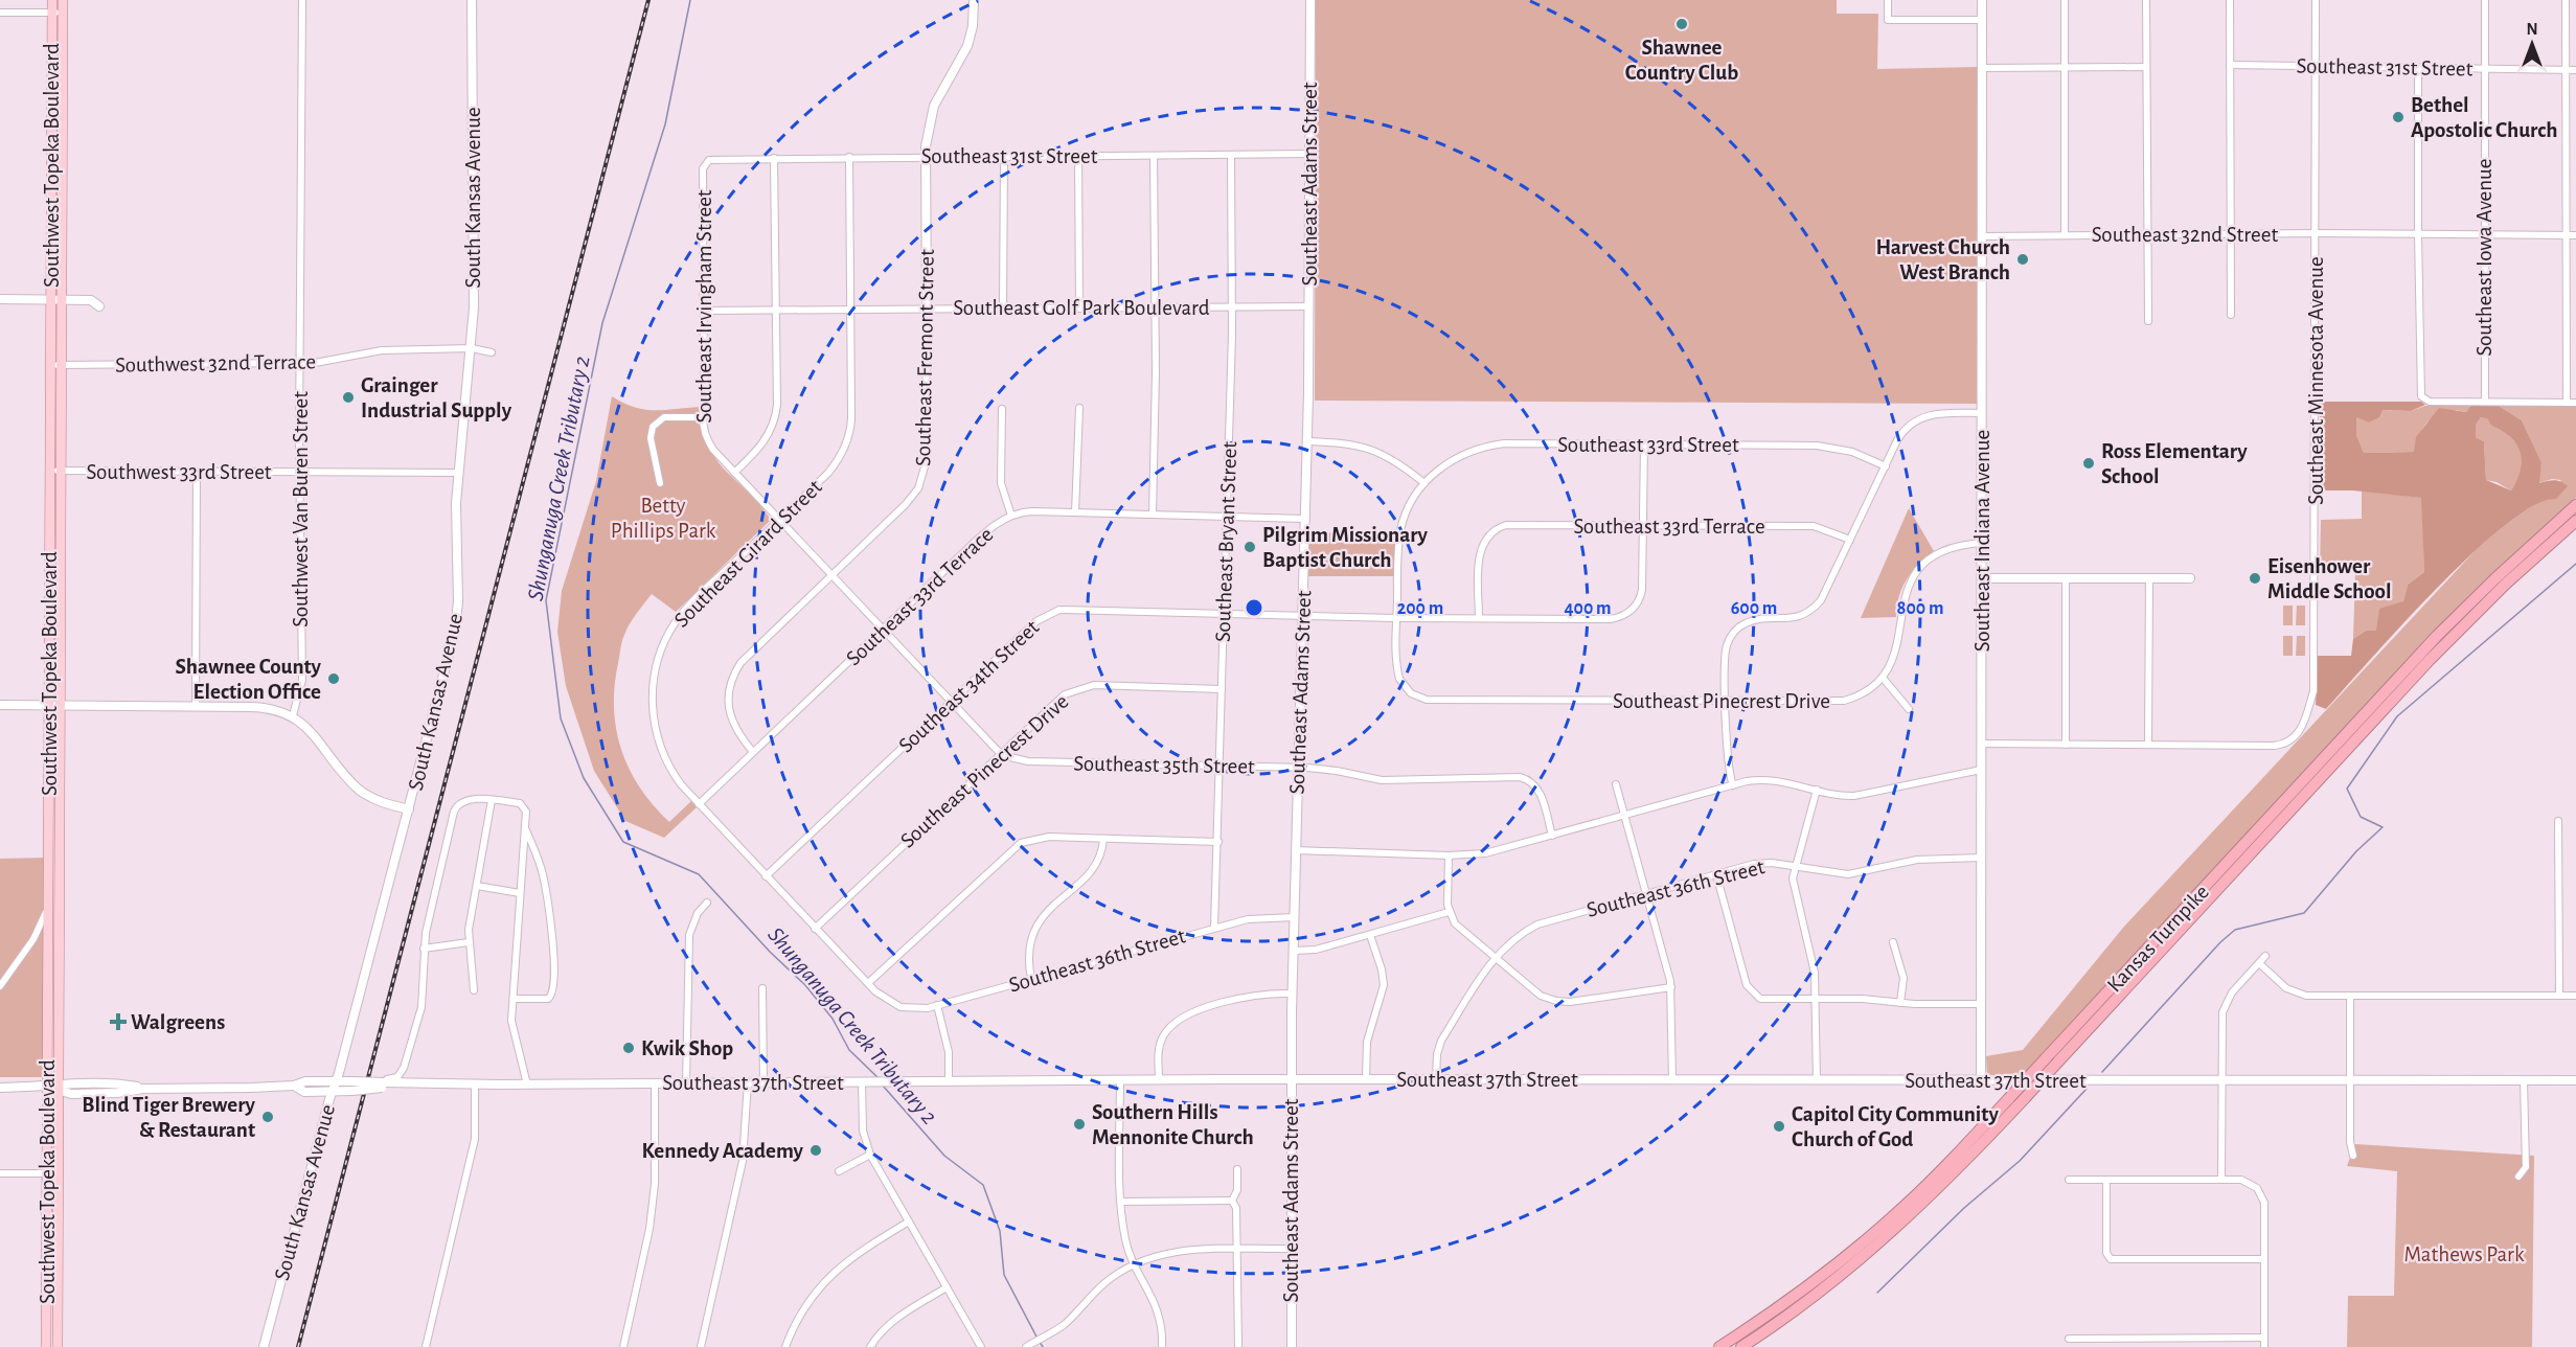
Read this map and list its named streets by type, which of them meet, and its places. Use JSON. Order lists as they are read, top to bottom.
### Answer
{
  "streets": {
    "highway": ["Kansas Turnpike"],
    "main road": [
      "Southwest Topeka Boulevard",
      "Southeast Adams Street",
      "South Kansas Avenue",
      "Southeast Fremont Street",
      "Southeast Indiana Avenue",
      "Southeast 37th Street"
    ],
    "street": [
      "Southeast 31st Street",
      "Southeast 32nd Street",
      "Southeast Iowa Avenue",
      "Southeast Irvingham Street",
      "Southeast Golf Park Boulevard",
      "Southwest 32nd Terrace",
      "Southeast Minnesota Avenue",
      "Southeast 33rd Street",
      "Southwest 33rd Street",
      "Southwest Van Buren Street",
      "Southeast 33rd Terrace",
      "Southeast Bryant Street",
      "Southeast Girard Street",
      "Southeast 34th Street",
      "Southeast Pinecrest Drive",
      "Southeast 35th Street",
      "Southeast 36th Street"
    ]
  },
  "crossings": [
    ["Southeast 31st Street", "Southeast Adams Street"],
    ["Southeast 31st Street", "Southeast Iowa Avenue"],
    ["Southeast 31st Street", "Southeast Irvingham Street"],
    ["Southeast 31st Street", "Southeast Fremont Street"],
    ["Southeast 31st Street", "Southeast Minnesota Avenue"],
    ["Southeast 31st Street", "Southeast Bryant Street"],
    ["Southeast 31st Street", "Southeast Girard Street"],
    ["Southwest Topeka Boulevard", "Southwest 32nd Terrace"],
    ["Southwest Topeka Boulevard", "Southwest 33rd Street"],
    ["Southeast Adams Street", "Southeast Golf Park Boulevard"],
    ["Southeast Adams Street", "Southeast 33rd Terrace"],
    ["Southeast Adams Street", "Southeast 34th Street"],
    ["Southeast Adams Street", "Southeast 35th Street"],
    ["Southeast Adams Street", "Southeast 36th Street"],
    ["Southeast Adams Street", "Southeast 37th Street"],
    ["South Kansas Avenue", "Southwest 32nd Terrace"],
    ["South Kansas Avenue", "Southwest 33rd Street"],
    ["Southeast 32nd Street", "Southeast Iowa Avenue"],
    ["Southeast 32nd Street", "Southeast Minnesota Avenue"],
    ["Southeast 32nd Street", "Southeast Indiana Avenue"],
    ["Southeast Irvingham Street", "Southeast Golf Park Boulevard"],
    ["Southeast Irvingham Street", "Southeast Fremont Street"],
    ["Southeast Irvingham Street", "Southeast 33rd Terrace"],
    ["Southeast Irvingham Street", "Southeast Girard Street"],
    ["Southeast Irvingham Street", "Southeast 34th Street"],
    ["Southeast Irvingham Street", "Southeast Pinecrest Drive"],
    ["Southeast Irvingham Street", "Southeast 35th Street"],
    ["Southeast Golf Park Boulevard", "Southeast Fremont Street"],
    ["Southeast Golf Park Boulevard", "Southeast Bryant Street"],
    ["Southeast Golf Park Boulevard", "Southeast Girard Street"],
    ["Southeast Fremont Street", "Southeast 33rd Terrace"],
    ["Southwest 32nd Terrace", "Southwest Van Buren Street"],
    ["Southwest 33rd Street", "Southwest Van Buren Street"],
    ["Southeast 33rd Terrace", "Southeast Bryant Street"],
    ["Southeast 33rd Terrace", "Southeast Girard Street"],
    ["Southeast 33rd Terrace", "Southeast 34th Street"],
    ["Southeast Indiana Avenue", "Southeast Pinecrest Drive"],
    ["Southeast Indiana Avenue", "Southeast 36th Street"],
    ["Southeast Indiana Avenue", "Southeast 37th Street"],
    ["Southeast Bryant Street", "Southeast 34th Street"],
    ["Southeast Bryant Street", "Southeast Pinecrest Drive"],
    ["Southeast Bryant Street", "Southeast 35th Street"],
    ["Southeast Bryant Street", "Southeast 36th Street"],
    ["Southeast Girard Street", "Southeast 34th Street"],
    ["Southeast Girard Street", "Southeast Pinecrest Drive"],
    ["Southeast Girard Street", "Southeast 36th Street"],
    ["Southeast 34th Street", "Southeast Pinecrest Drive"],
    ["Southeast Pinecrest Drive", "Southeast 35th Street"],
    ["Southeast 36th Street", "Southeast 37th Street"]
  ],
  "water": ["Shunganuga Creek Tributary 2"],
  "parks": ["Betty Phillips Park", "Mathews Park"],
  "places": {
    "other": [
      "Shawnee Country Club",
      "Bethel Apostolic Church",
      "Harvest Church West Branch",
      "Grainger Industrial Supply",
      "Ross Elementary School",
      "Pilgrim Missionary Baptist Church",
      "Eisenhower Middle School",
      "Shawnee County Election Office",
      "Kwik Shop",
      "Blind Tiger Brewery & Restaurant",
      "Southern Hills Mennonite Church",
      "Capitol City Community Church of God",
      "Kennedy Academy"
    ],
    "health": ["Walgreens"]
  },
  "north": "top",
  "rings": [
    "200 m",
    "400 m",
    "600 m",
    "800 m"
  ]
}
